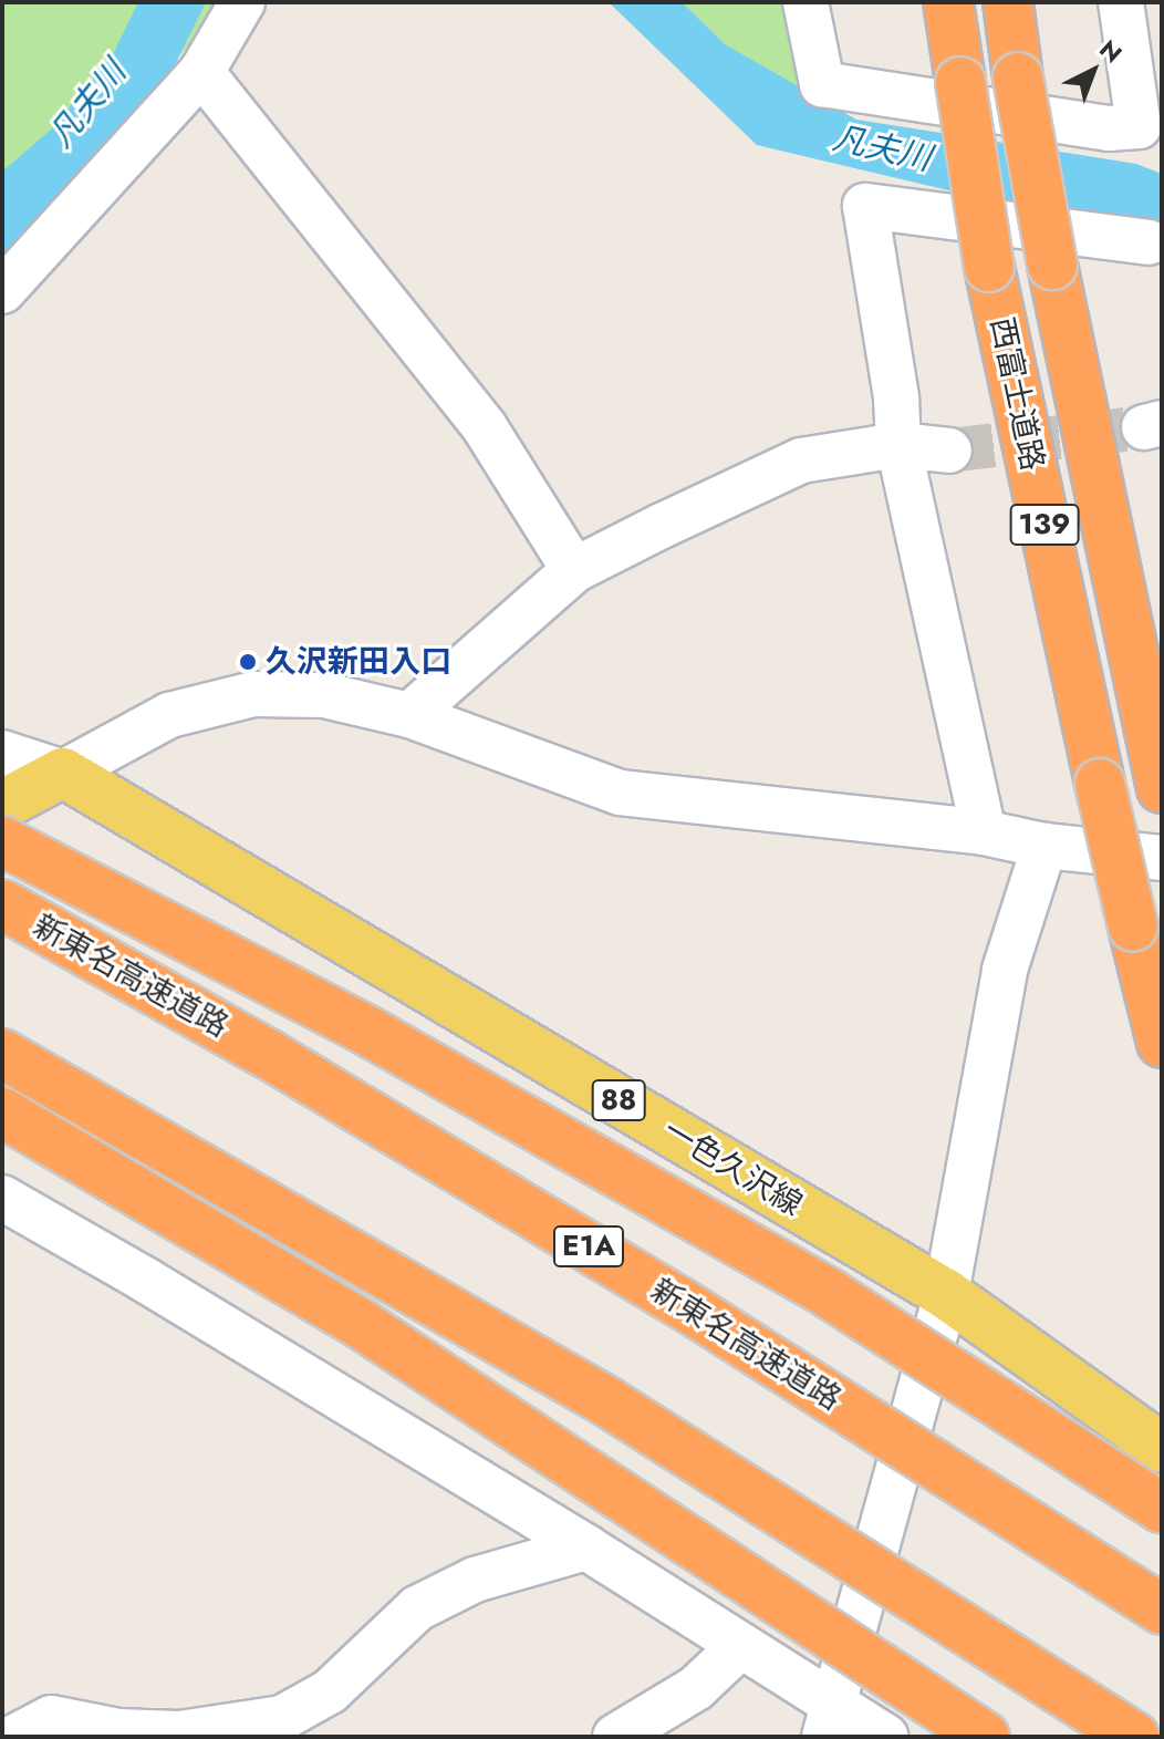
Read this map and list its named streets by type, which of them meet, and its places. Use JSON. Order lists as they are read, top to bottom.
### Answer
{
  "streets": {
    "highway": [
      "西富士道路",
      "139",
      "新東名高速道路",
      "E1A"
    ],
    "main road": ["88", "一色久沢線"]
  },
  "water": ["凡夫川"],
  "places": ["久沢新田入口"],
  "north": "top right"
}
